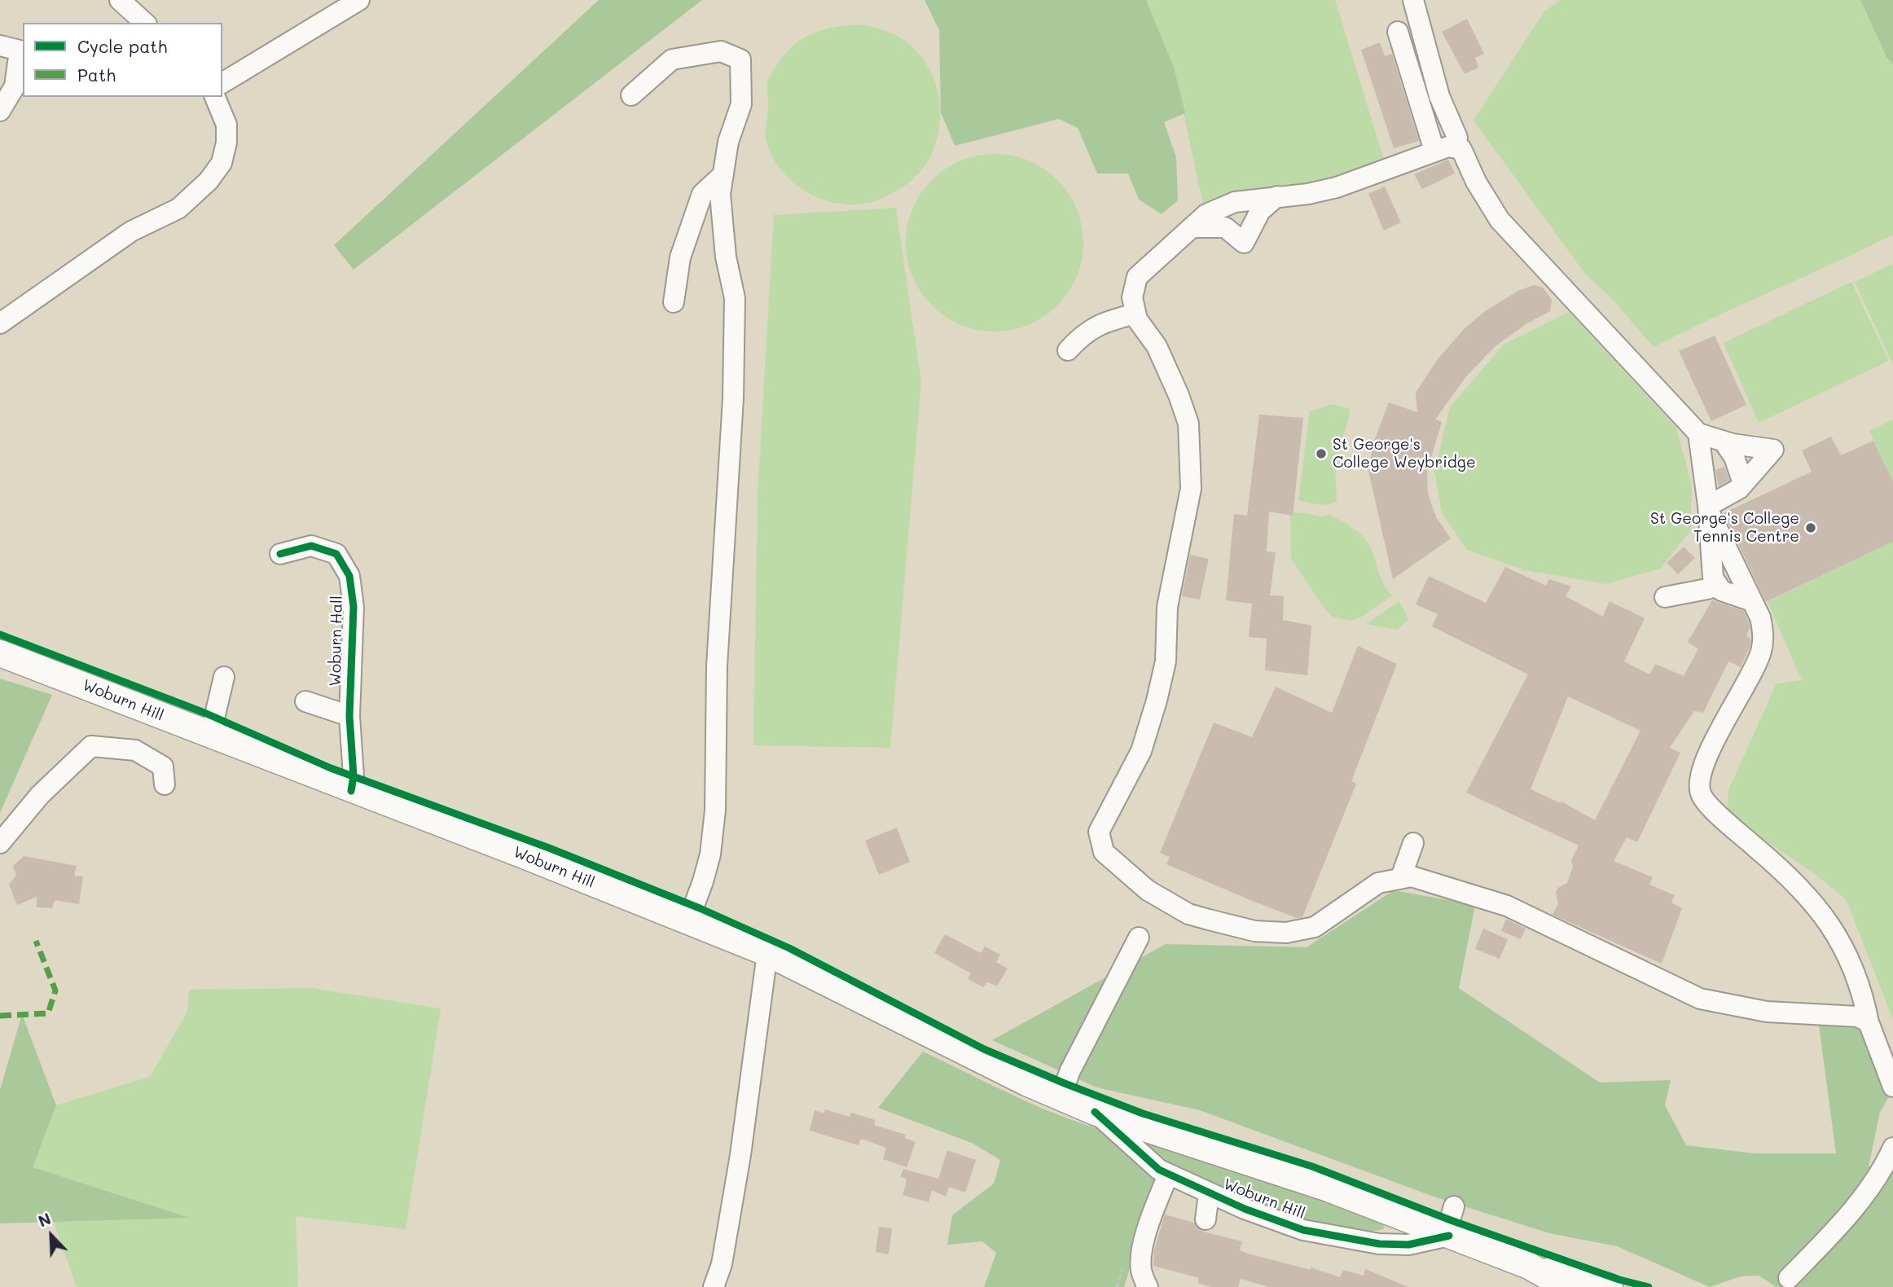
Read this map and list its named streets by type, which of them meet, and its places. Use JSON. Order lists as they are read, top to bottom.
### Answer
{
  "streets": {
    "main road": ["Woburn Hill"],
    "street": ["Woburn Hall"]
  },
  "crossings": [
    ["Woburn Hall", "Woburn Hill"]
  ],
  "places": ["St George's College Weybridge", "St George's College Tennis Centre"],
  "legend": ["Cycle path", "Path"],
  "north": "top left"
}
